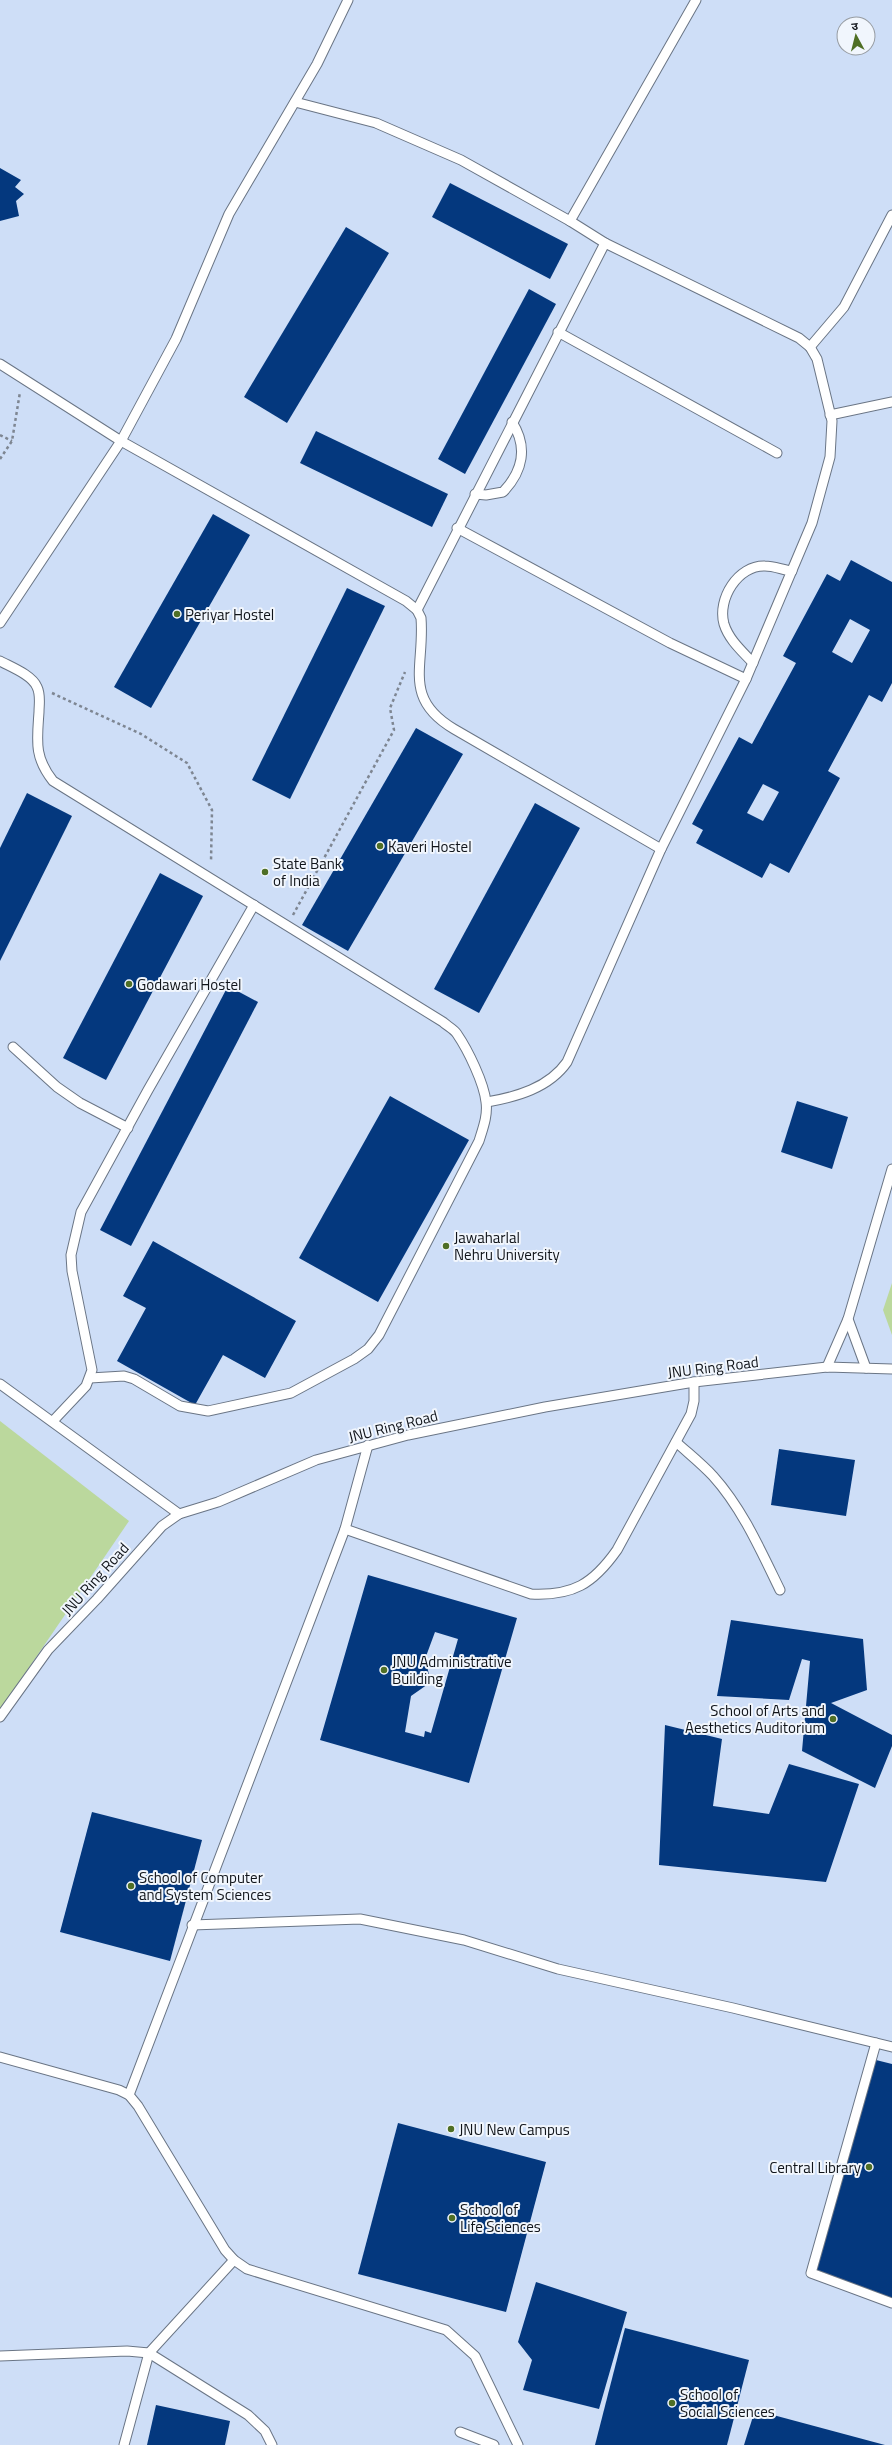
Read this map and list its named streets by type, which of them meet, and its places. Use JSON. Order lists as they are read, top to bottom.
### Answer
{
  "streets": {
    "lane": ["JNU Ring Road"]
  },
  "places": [
    "Periyar Hostel",
    "Kaveri Hostel",
    "State Bank of India",
    "Godawari Hostel",
    "Jawaharlal Nehru University",
    "JNU Administrative Building",
    "School of Arts and Aesthetics Auditorium",
    "School of Computer and System Sciences",
    "JNU New Campus",
    "Central Library",
    "School of Life Sciences",
    "School of Social Sciences"
  ],
  "north": "top"
}
